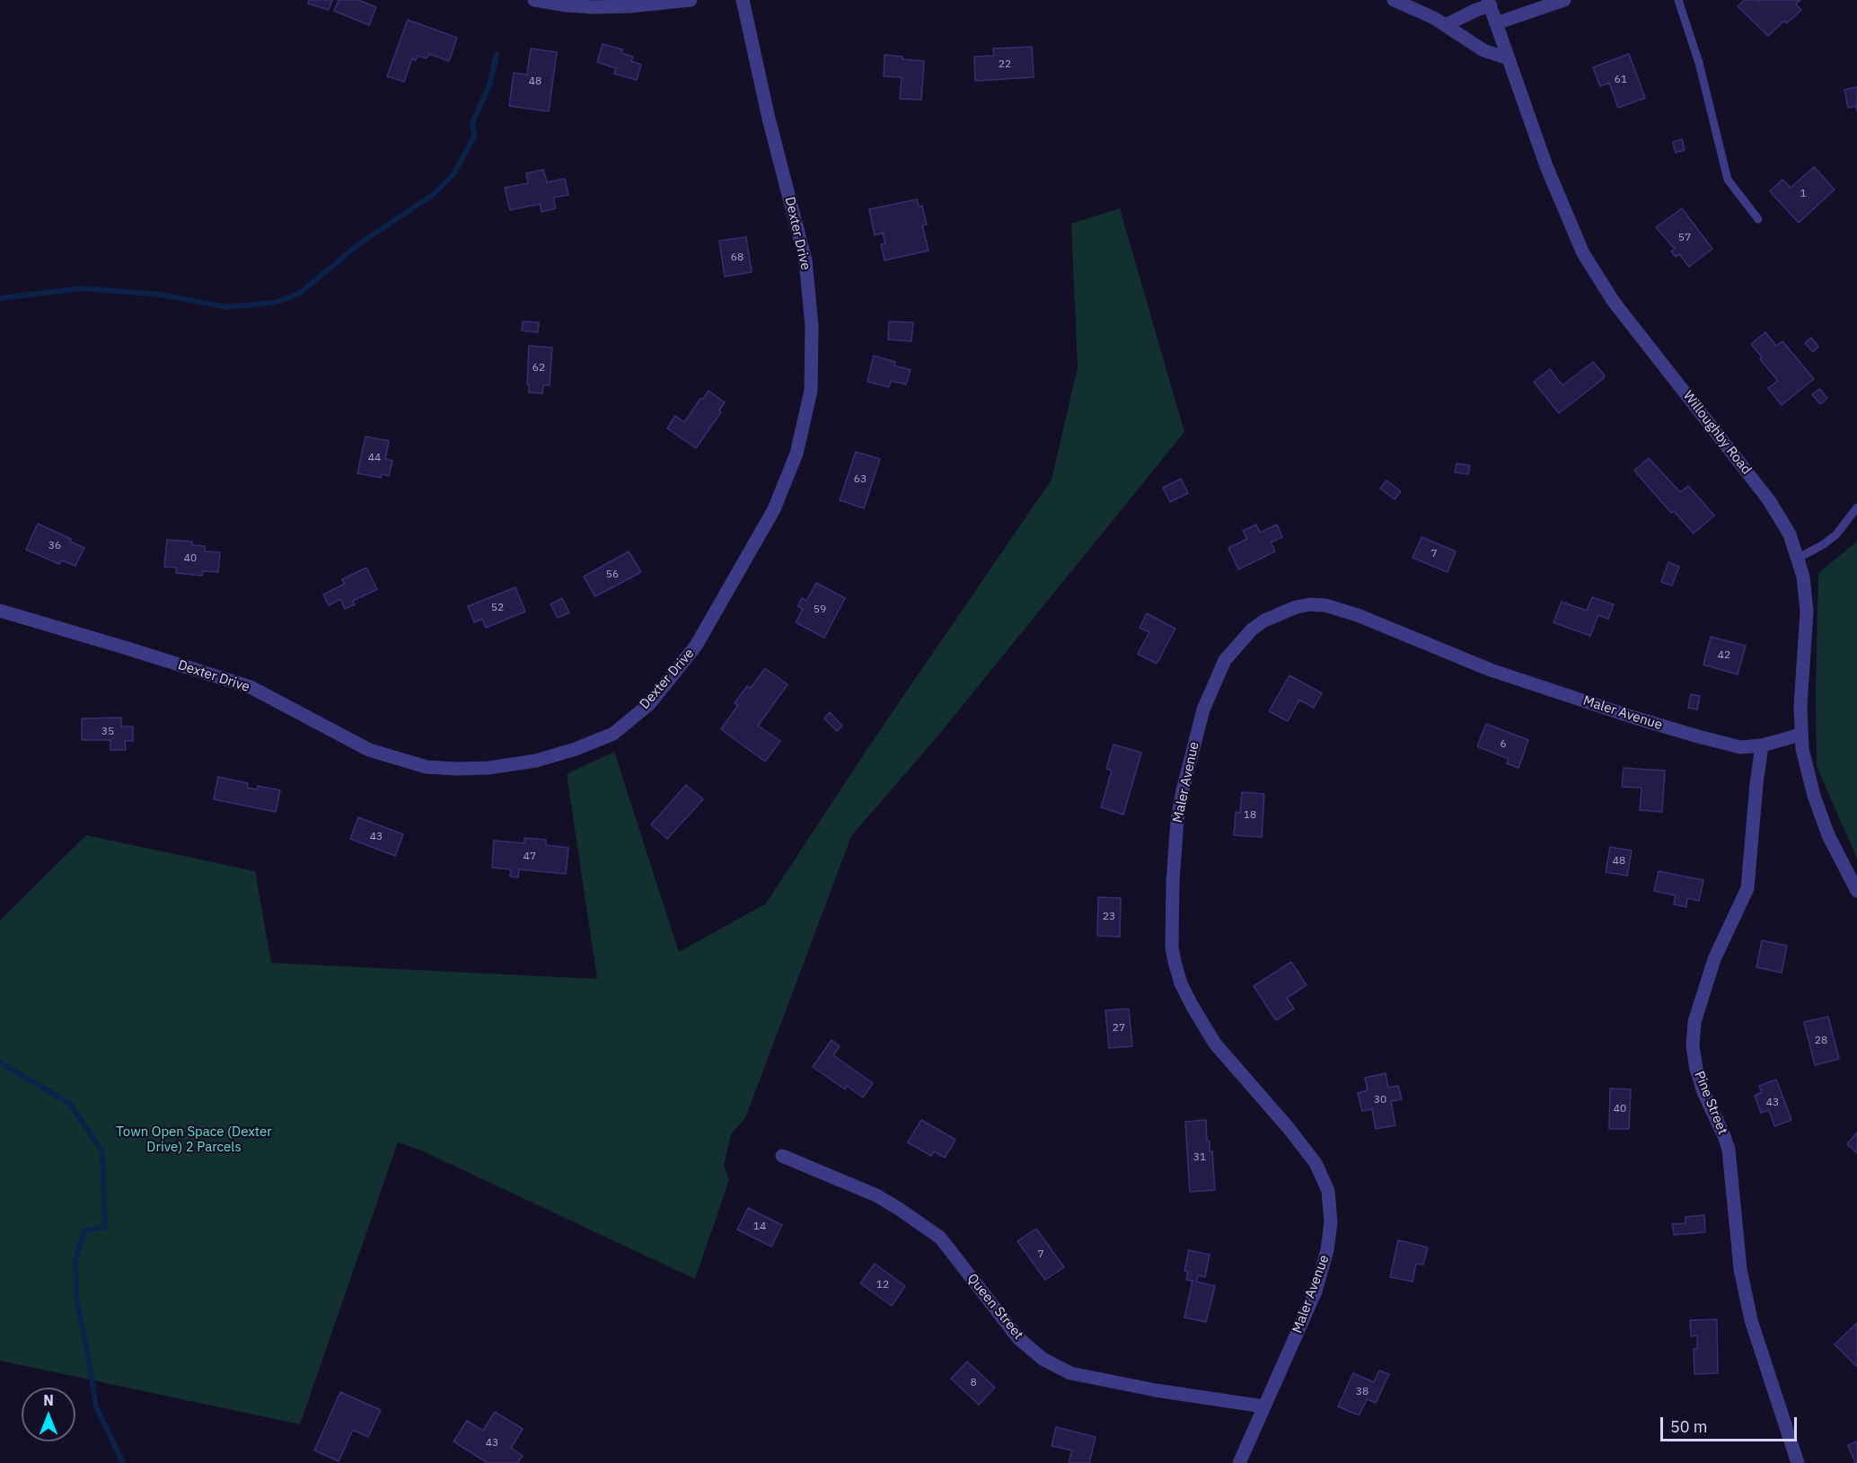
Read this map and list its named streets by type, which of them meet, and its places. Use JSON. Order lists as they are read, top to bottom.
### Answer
{
  "streets": {
    "street": [
      "Dexter Drive",
      "Willoughby Road",
      "Maler Avenue",
      "Pine Street",
      "Queen Street"
    ]
  },
  "crossings": [
    ["Willoughby Road", "Maler Avenue"],
    ["Maler Avenue", "Pine Street"],
    ["Maler Avenue", "Queen Street"]
  ],
  "parks": ["Town Open Space (Dexter Drive) 2 Parcels"],
  "house_numbers": [
    "22",
    "61",
    "48",
    "1",
    "57",
    "68",
    "62",
    "44",
    "63",
    "36",
    "7",
    "40",
    "56",
    "52",
    "59",
    "42",
    "35",
    "6",
    "18",
    "43",
    "47",
    "48",
    "23",
    "27",
    "28",
    "30",
    "43",
    "40",
    "31",
    "14",
    "7",
    "12",
    "8",
    "38",
    "43"
  ],
  "scale_bar": "50 m",
  "north": "top"
}
